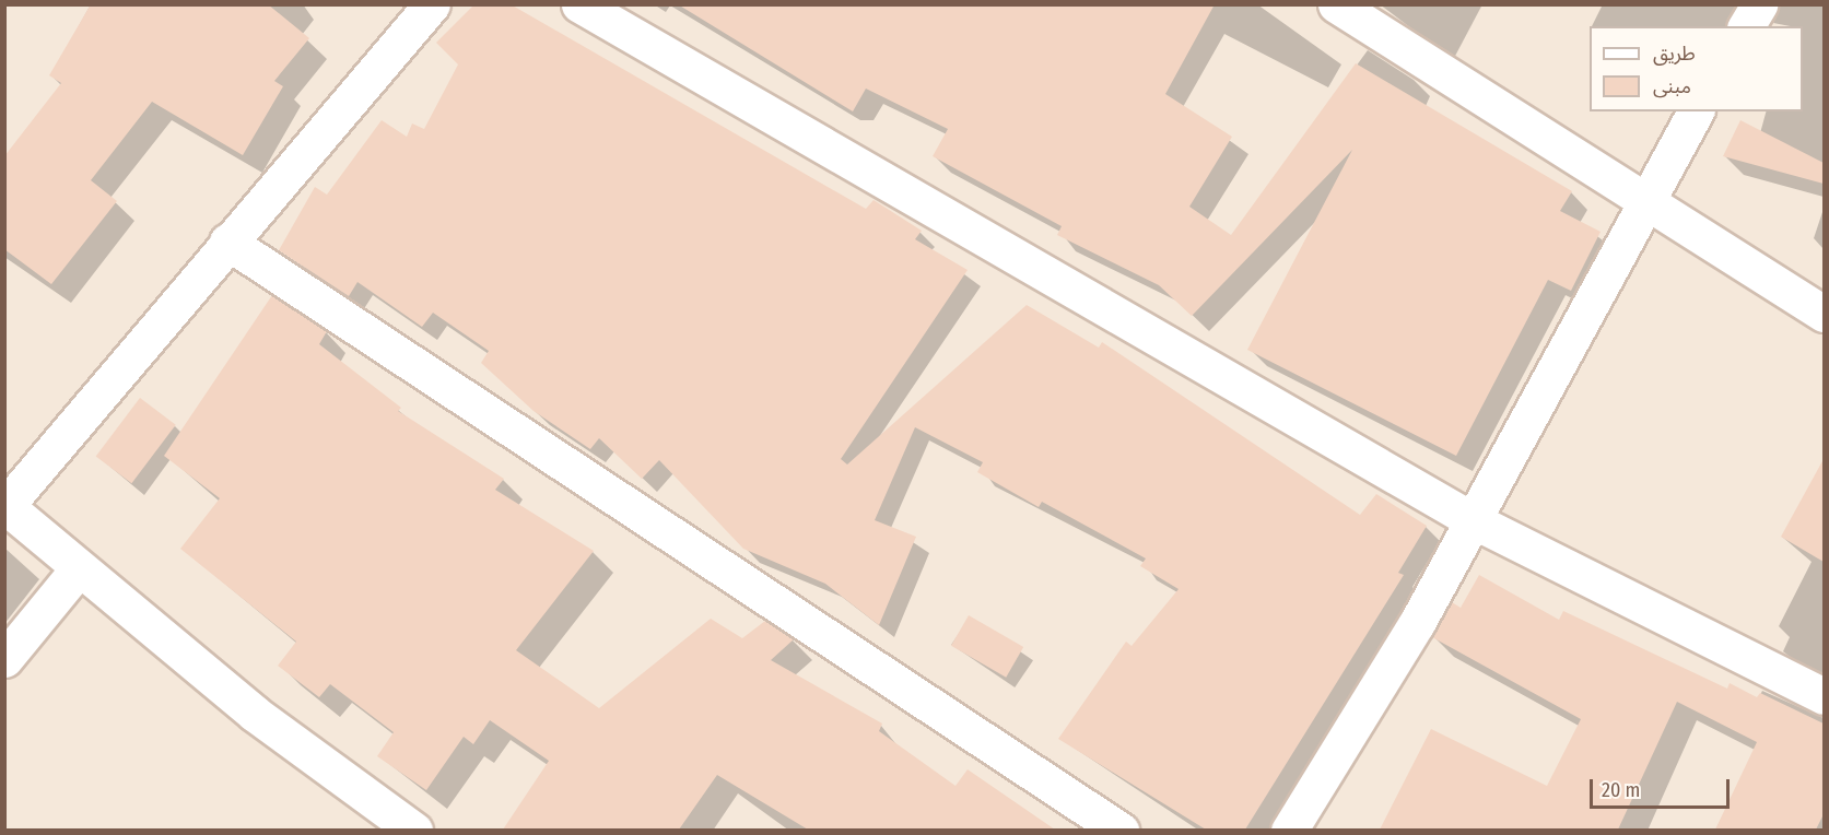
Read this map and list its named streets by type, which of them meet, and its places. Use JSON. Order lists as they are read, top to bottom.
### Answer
{
  "legend": ["طريق", "مبنى"],
  "scale_bar": "20 m"
}
